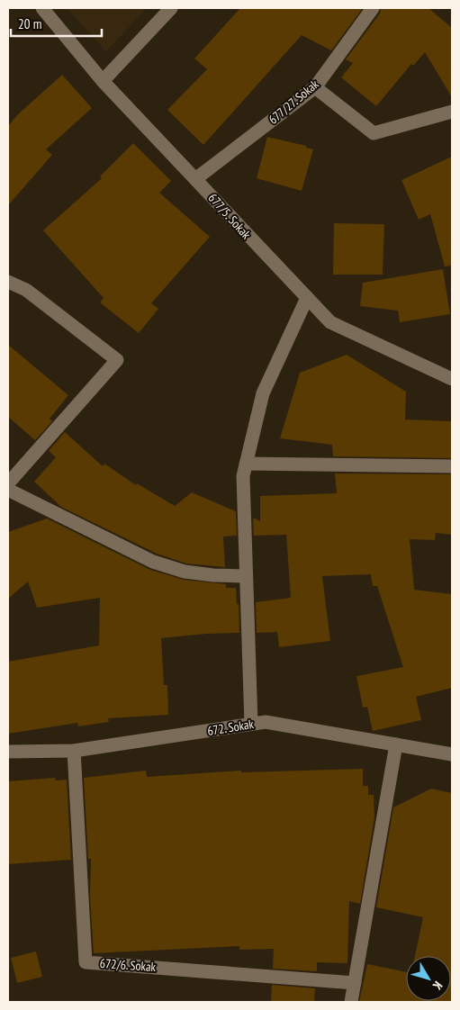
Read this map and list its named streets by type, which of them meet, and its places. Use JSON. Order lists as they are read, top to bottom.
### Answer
{
  "streets": {
    "street": [
      "677/27. Sokak",
      "677/5. Sokak",
      "672. Sokak",
      "672/6. Sokak"
    ]
  },
  "crossings": [
    ["677/27. Sokak", "677/5. Sokak"],
    ["672. Sokak", "672/6. Sokak"]
  ],
  "scale_bar": "20 m",
  "north": "bottom right"
}
